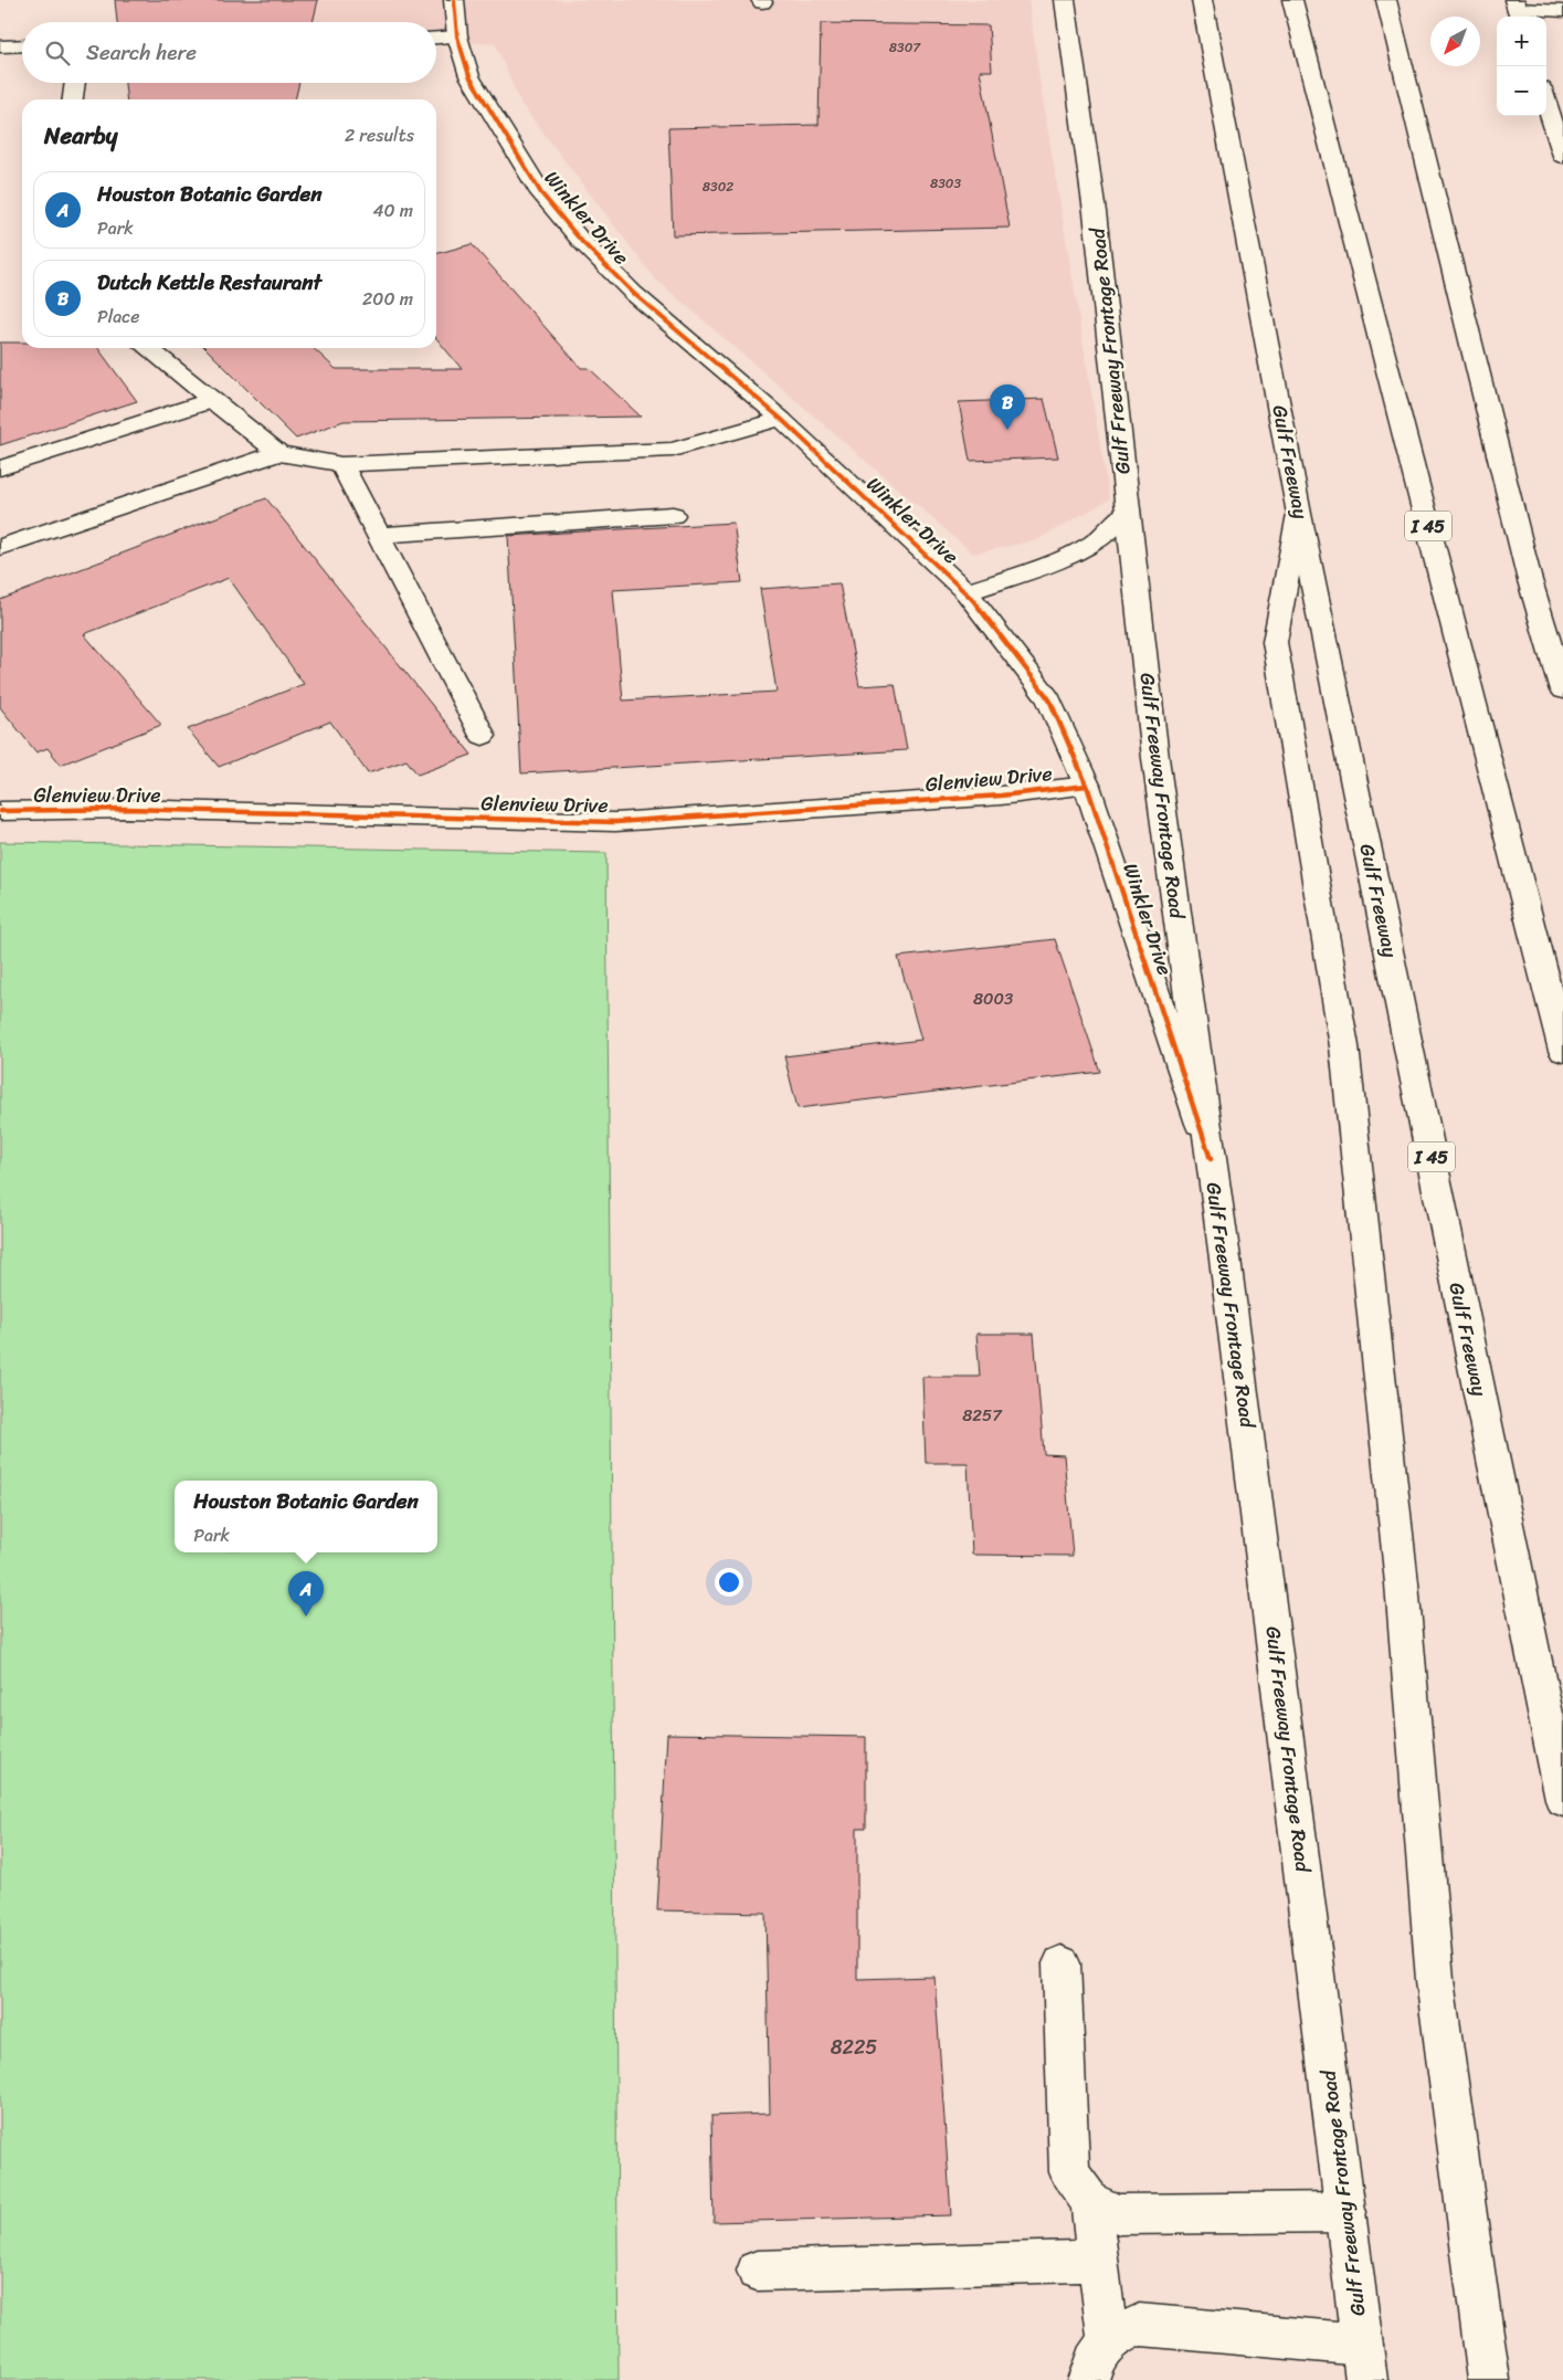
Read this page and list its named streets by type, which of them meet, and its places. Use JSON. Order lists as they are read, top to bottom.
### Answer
{
  "streets": {
    "main road": [
      "Winkler Drive",
      "Gulf Freeway Frontage Road",
      "Gulf Freeway",
      "I 45",
      "Glenview Drive"
    ]
  },
  "crossings": [
    ["Winkler Drive", "Gulf Freeway Frontage Road"],
    ["Winkler Drive", "Glenview Drive"]
  ],
  "house_numbers": [
    "8307",
    "8303",
    "8302",
    "8003",
    "8257",
    "8225"
  ],
  "north": "bottom left",
  "page": {
    "map_buttons": ["+", "−"],
    "search": "Search here",
    "heading": ["Nearby", "2 results"],
    "list": [
      {
        "mark": "A",
        "name": "Houston Botanic Garden",
        "note": "Park",
        "value": "40 m"
      },
      {
        "mark": "B",
        "name": "Dutch Kettle Restaurant",
        "note": "Place",
        "value": "200 m"
      }
    ],
    "pins": ["B", "A"],
    "popup": ["Houston Botanic Garden", "Park"]
  }
}
